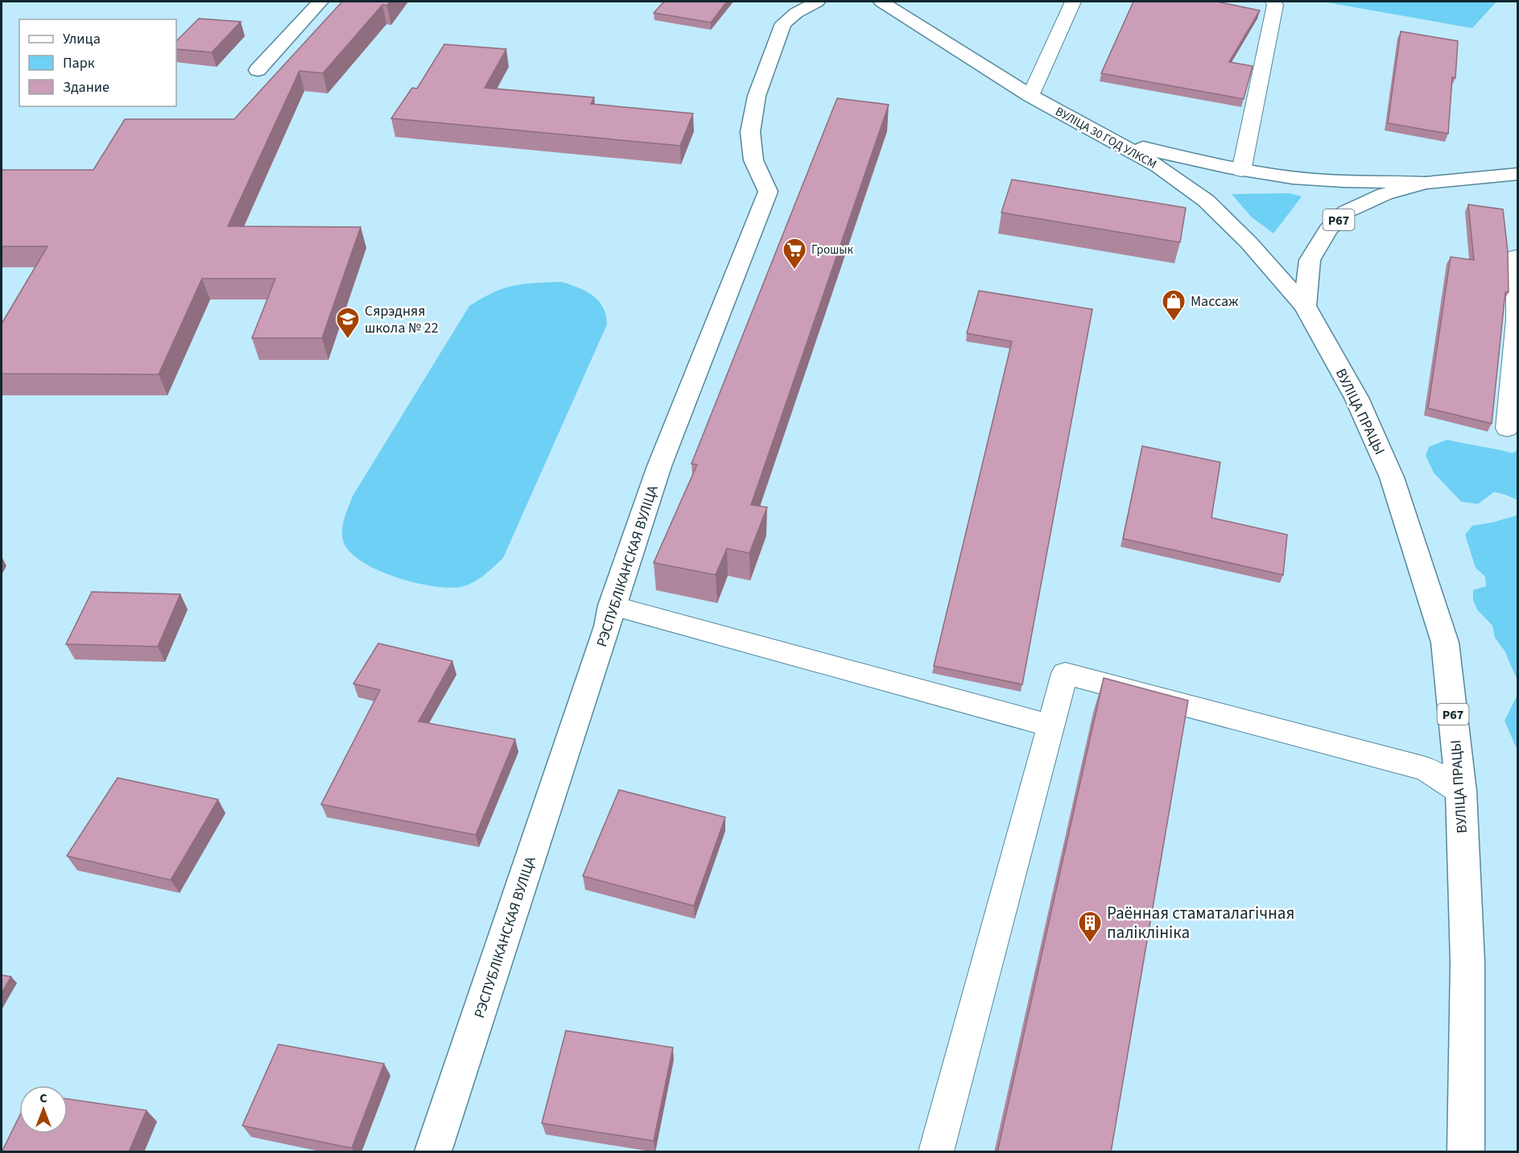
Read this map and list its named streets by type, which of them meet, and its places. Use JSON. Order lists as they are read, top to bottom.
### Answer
{
  "streets": {
    "main road": [
      "ВУЛІЦА 30 ГОД УЛКСМ",
      "Р67",
      "ВУЛІЦА ПРАЦЫ",
      "РЭСПУБЛІКАНСКАЯ ВУЛІЦА"
    ]
  },
  "crossings": [
    ["ВУЛІЦА 30 ГОД УЛКСМ", "Р67"],
    ["ВУЛІЦА 30 ГОД УЛКСМ", "ВУЛІЦА ПРАЦЫ"],
    ["Р67", "ВУЛІЦА ПРАЦЫ"]
  ],
  "places": {
    "supermarket": ["Грошык"],
    "shop": ["Массаж"],
    "school or university": ["Сярэдняя школа № 22"],
    "building": ["Раённая стаматалагічная паліклініка"]
  },
  "legend": ["Улица", "Парк", "Здание"],
  "north": "top"
}
